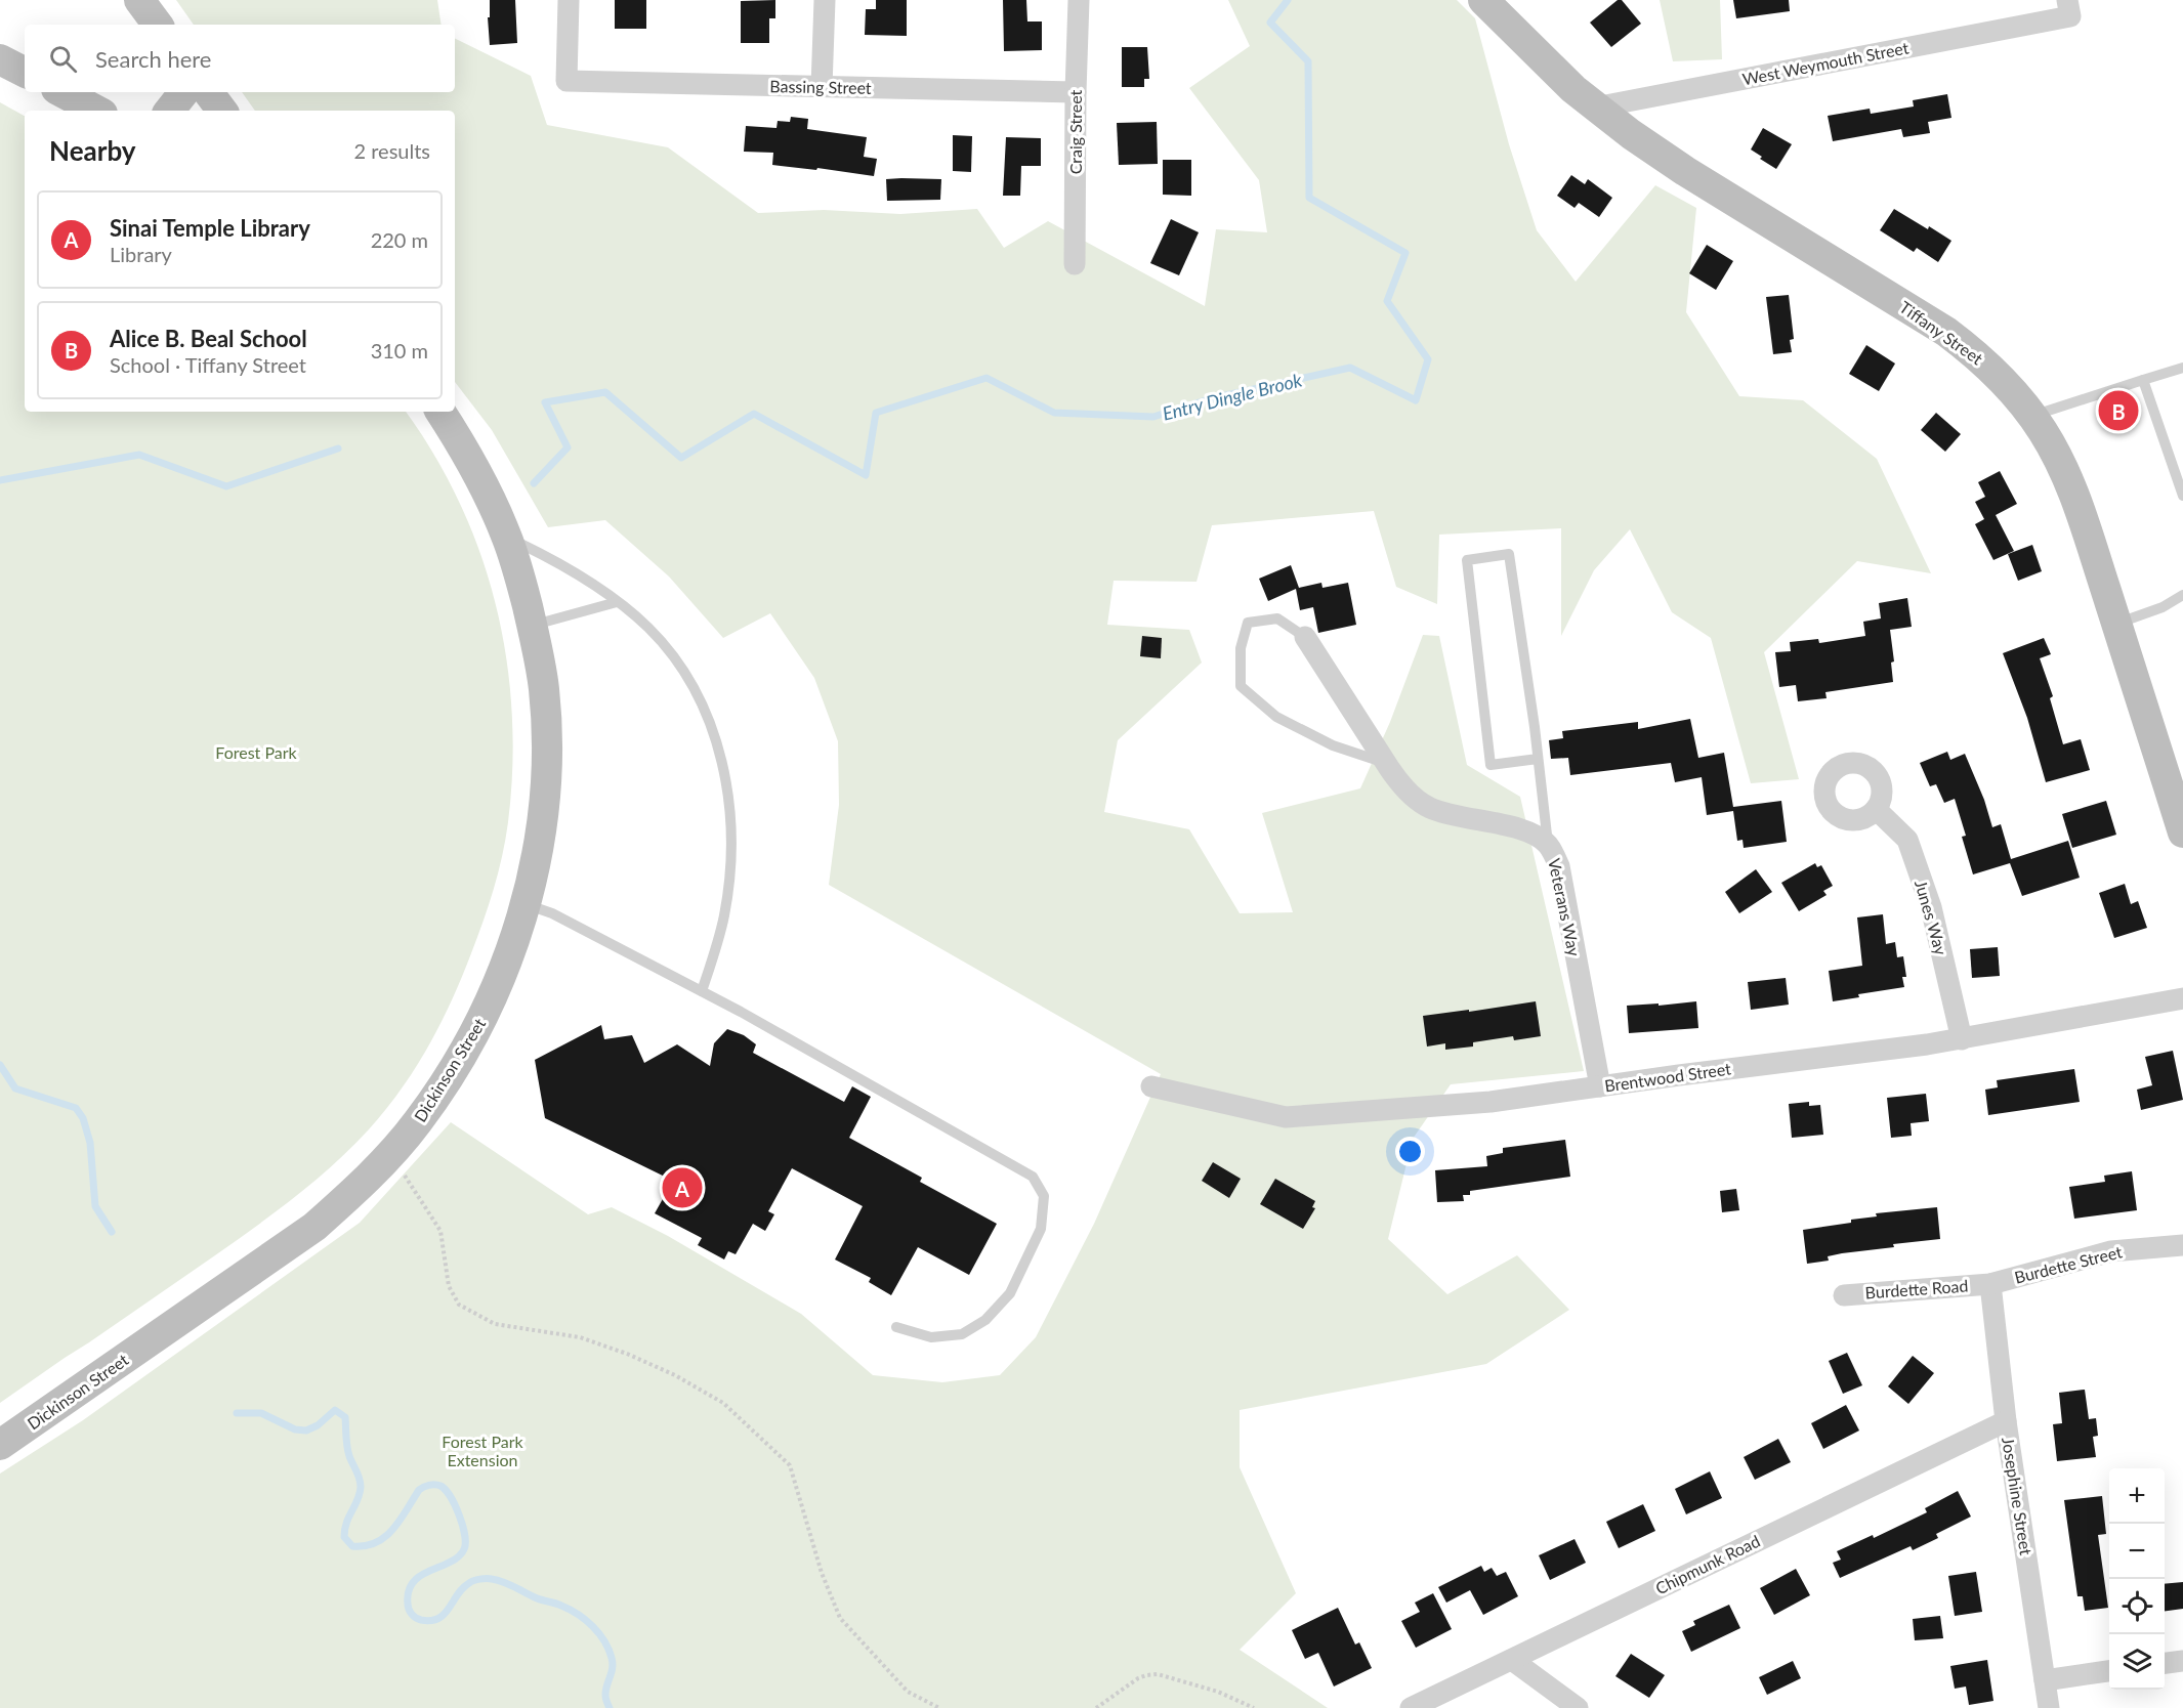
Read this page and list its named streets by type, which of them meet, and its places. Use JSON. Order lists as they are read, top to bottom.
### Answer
{
  "streets": {
    "main road": ["Tiffany Street", "Dickinson Street"],
    "street": [
      "West Weymouth Street",
      "Bassing Street",
      "Craig Street",
      "Veterans Way",
      "Junes Way",
      "Brentwood Street",
      "Burdette Street",
      "Burdette Road",
      "Josephine Street",
      "Chipmunk Road"
    ]
  },
  "crossings": [
    ["West Weymouth Street", "Tiffany Street"],
    ["Bassing Street", "Craig Street"],
    ["Veterans Way", "Brentwood Street"],
    ["Junes Way", "Brentwood Street"],
    ["Burdette Street", "Burdette Road"],
    ["Burdette Street", "Josephine Street"],
    ["Burdette Road", "Josephine Street"],
    ["Josephine Street", "Chipmunk Road"]
  ],
  "water": ["Entry Dingle Brook"],
  "parks": ["Forest Park", "Forest Park Extension"],
  "page": {
    "search": "Search here",
    "heading": ["Nearby", "2 results"],
    "list": [
      {
        "mark": "A",
        "name": "Sinai Temple Library",
        "note": "Library",
        "value": "220 m"
      },
      {
        "mark": "B",
        "name": "Alice B. Beal School",
        "note": "School · Tiffany Street",
        "value": "310 m"
      }
    ],
    "pins": ["B", "A"],
    "map_buttons": ["+", "−"]
  }
}
